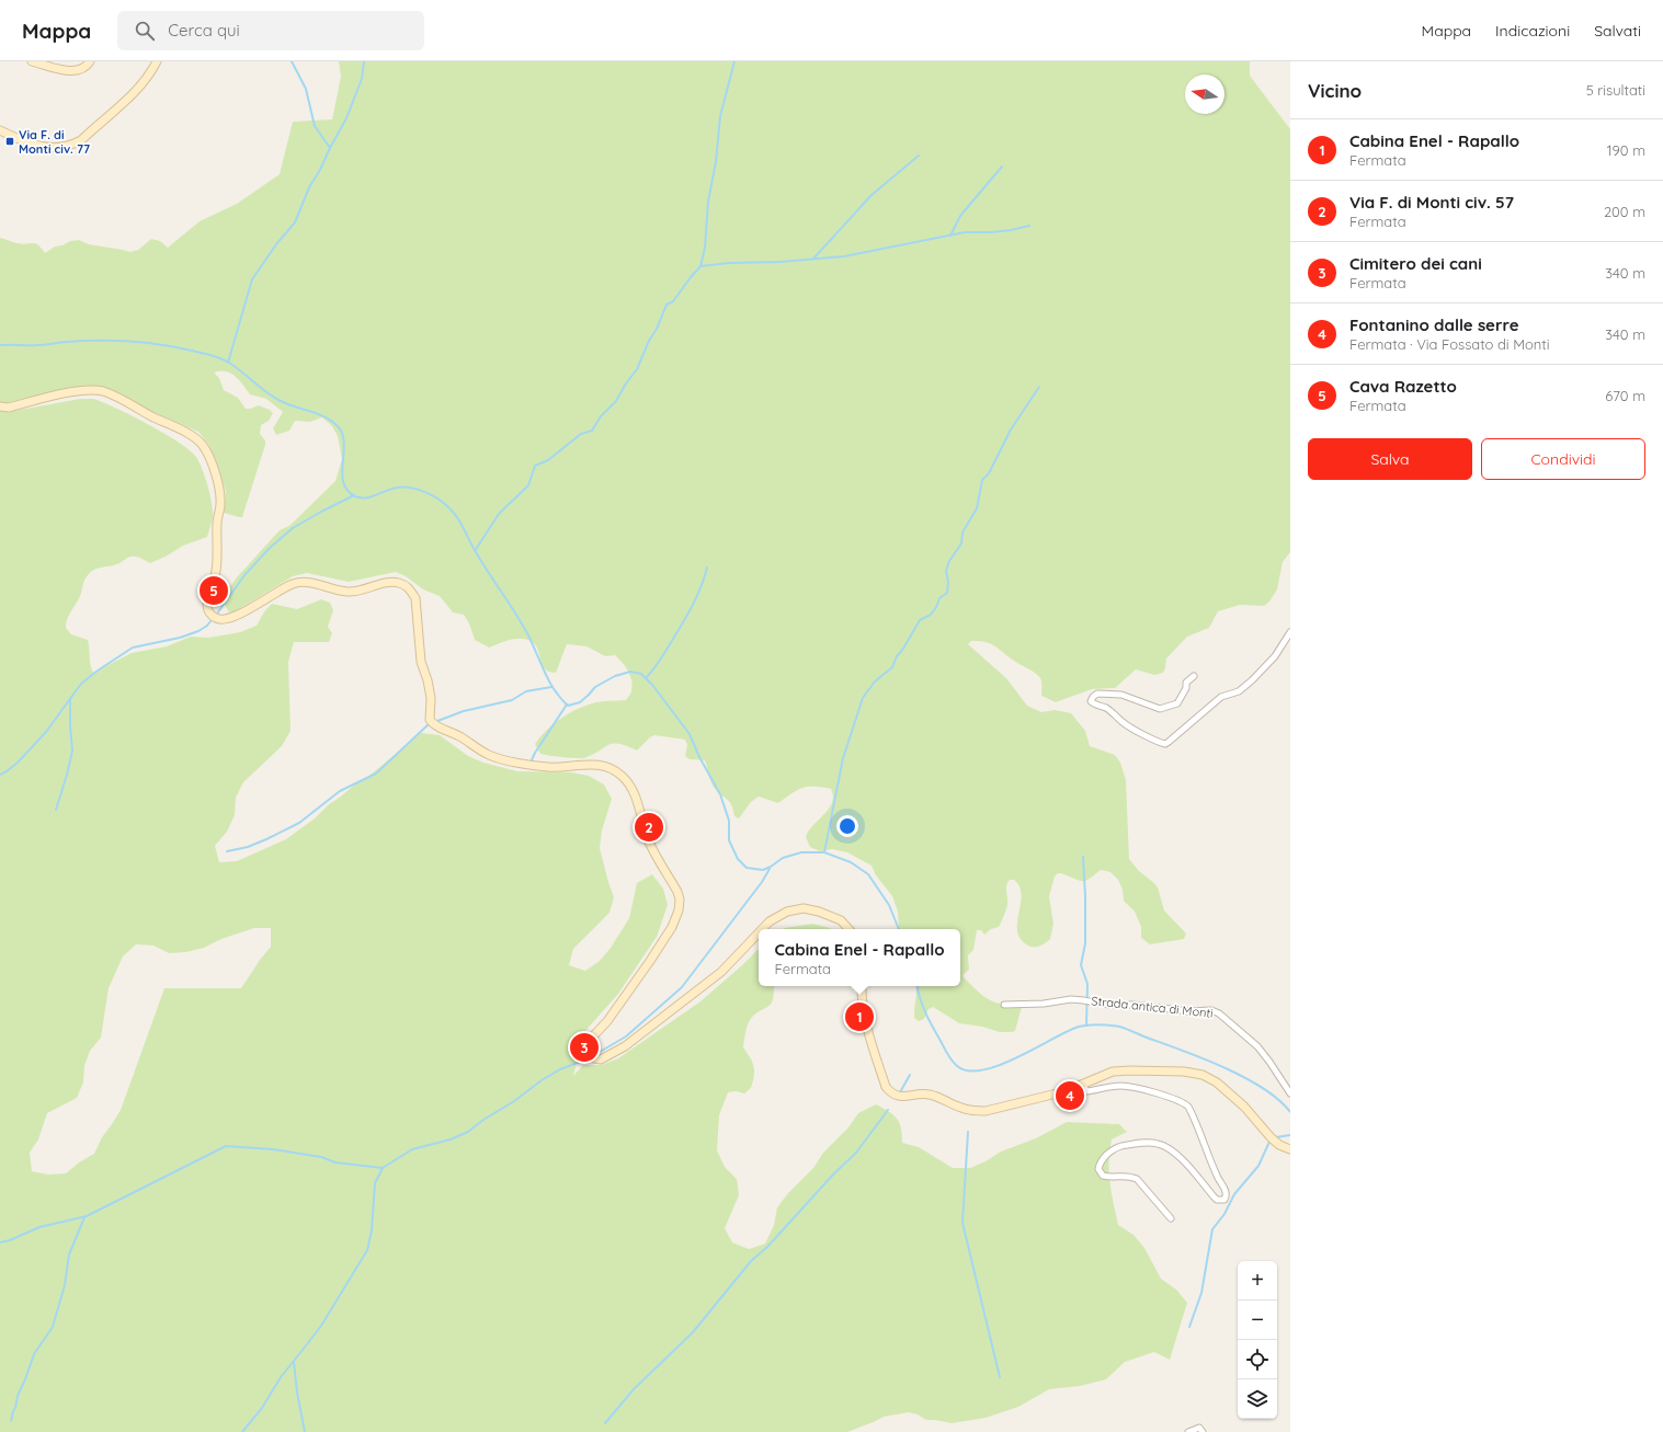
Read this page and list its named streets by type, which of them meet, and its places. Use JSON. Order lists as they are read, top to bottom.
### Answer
{
  "streets": {
    "street": ["Strada antica di Monti"]
  },
  "places": {
    "transit": ["Via F. di Monti civ. 77"]
  },
  "north": "left",
  "page": {
    "header": "Mappa",
    "search": "Cerca qui",
    "nav": ["Mappa", "Indicazioni", "Salvati"],
    "heading": ["Vicino", "5 risultati"],
    "list": [
      {
        "mark": "1",
        "name": "Cabina Enel - Rapallo",
        "note": "Fermata",
        "value": "190 m"
      },
      {
        "mark": "2",
        "name": "Via F. di Monti civ. 57",
        "note": "Fermata",
        "value": "200 m"
      },
      {
        "mark": "3",
        "name": "Cimitero dei cani",
        "note": "Fermata",
        "value": "340 m"
      },
      {
        "mark": "4",
        "name": "Fontanino dalle serre",
        "note": "Fermata · Via Fossato di Monti",
        "value": "340 m"
      },
      {
        "mark": "5",
        "name": "Cava Razetto",
        "note": "Fermata",
        "value": "670 m"
      }
    ],
    "buttons": ["Salva", "Condividi"],
    "pins": [
      "5",
      "2",
      "1",
      "3",
      "4"
    ],
    "popup": ["Cabina Enel - Rapallo", "Fermata"],
    "map_buttons": ["+", "−"]
  }
}
